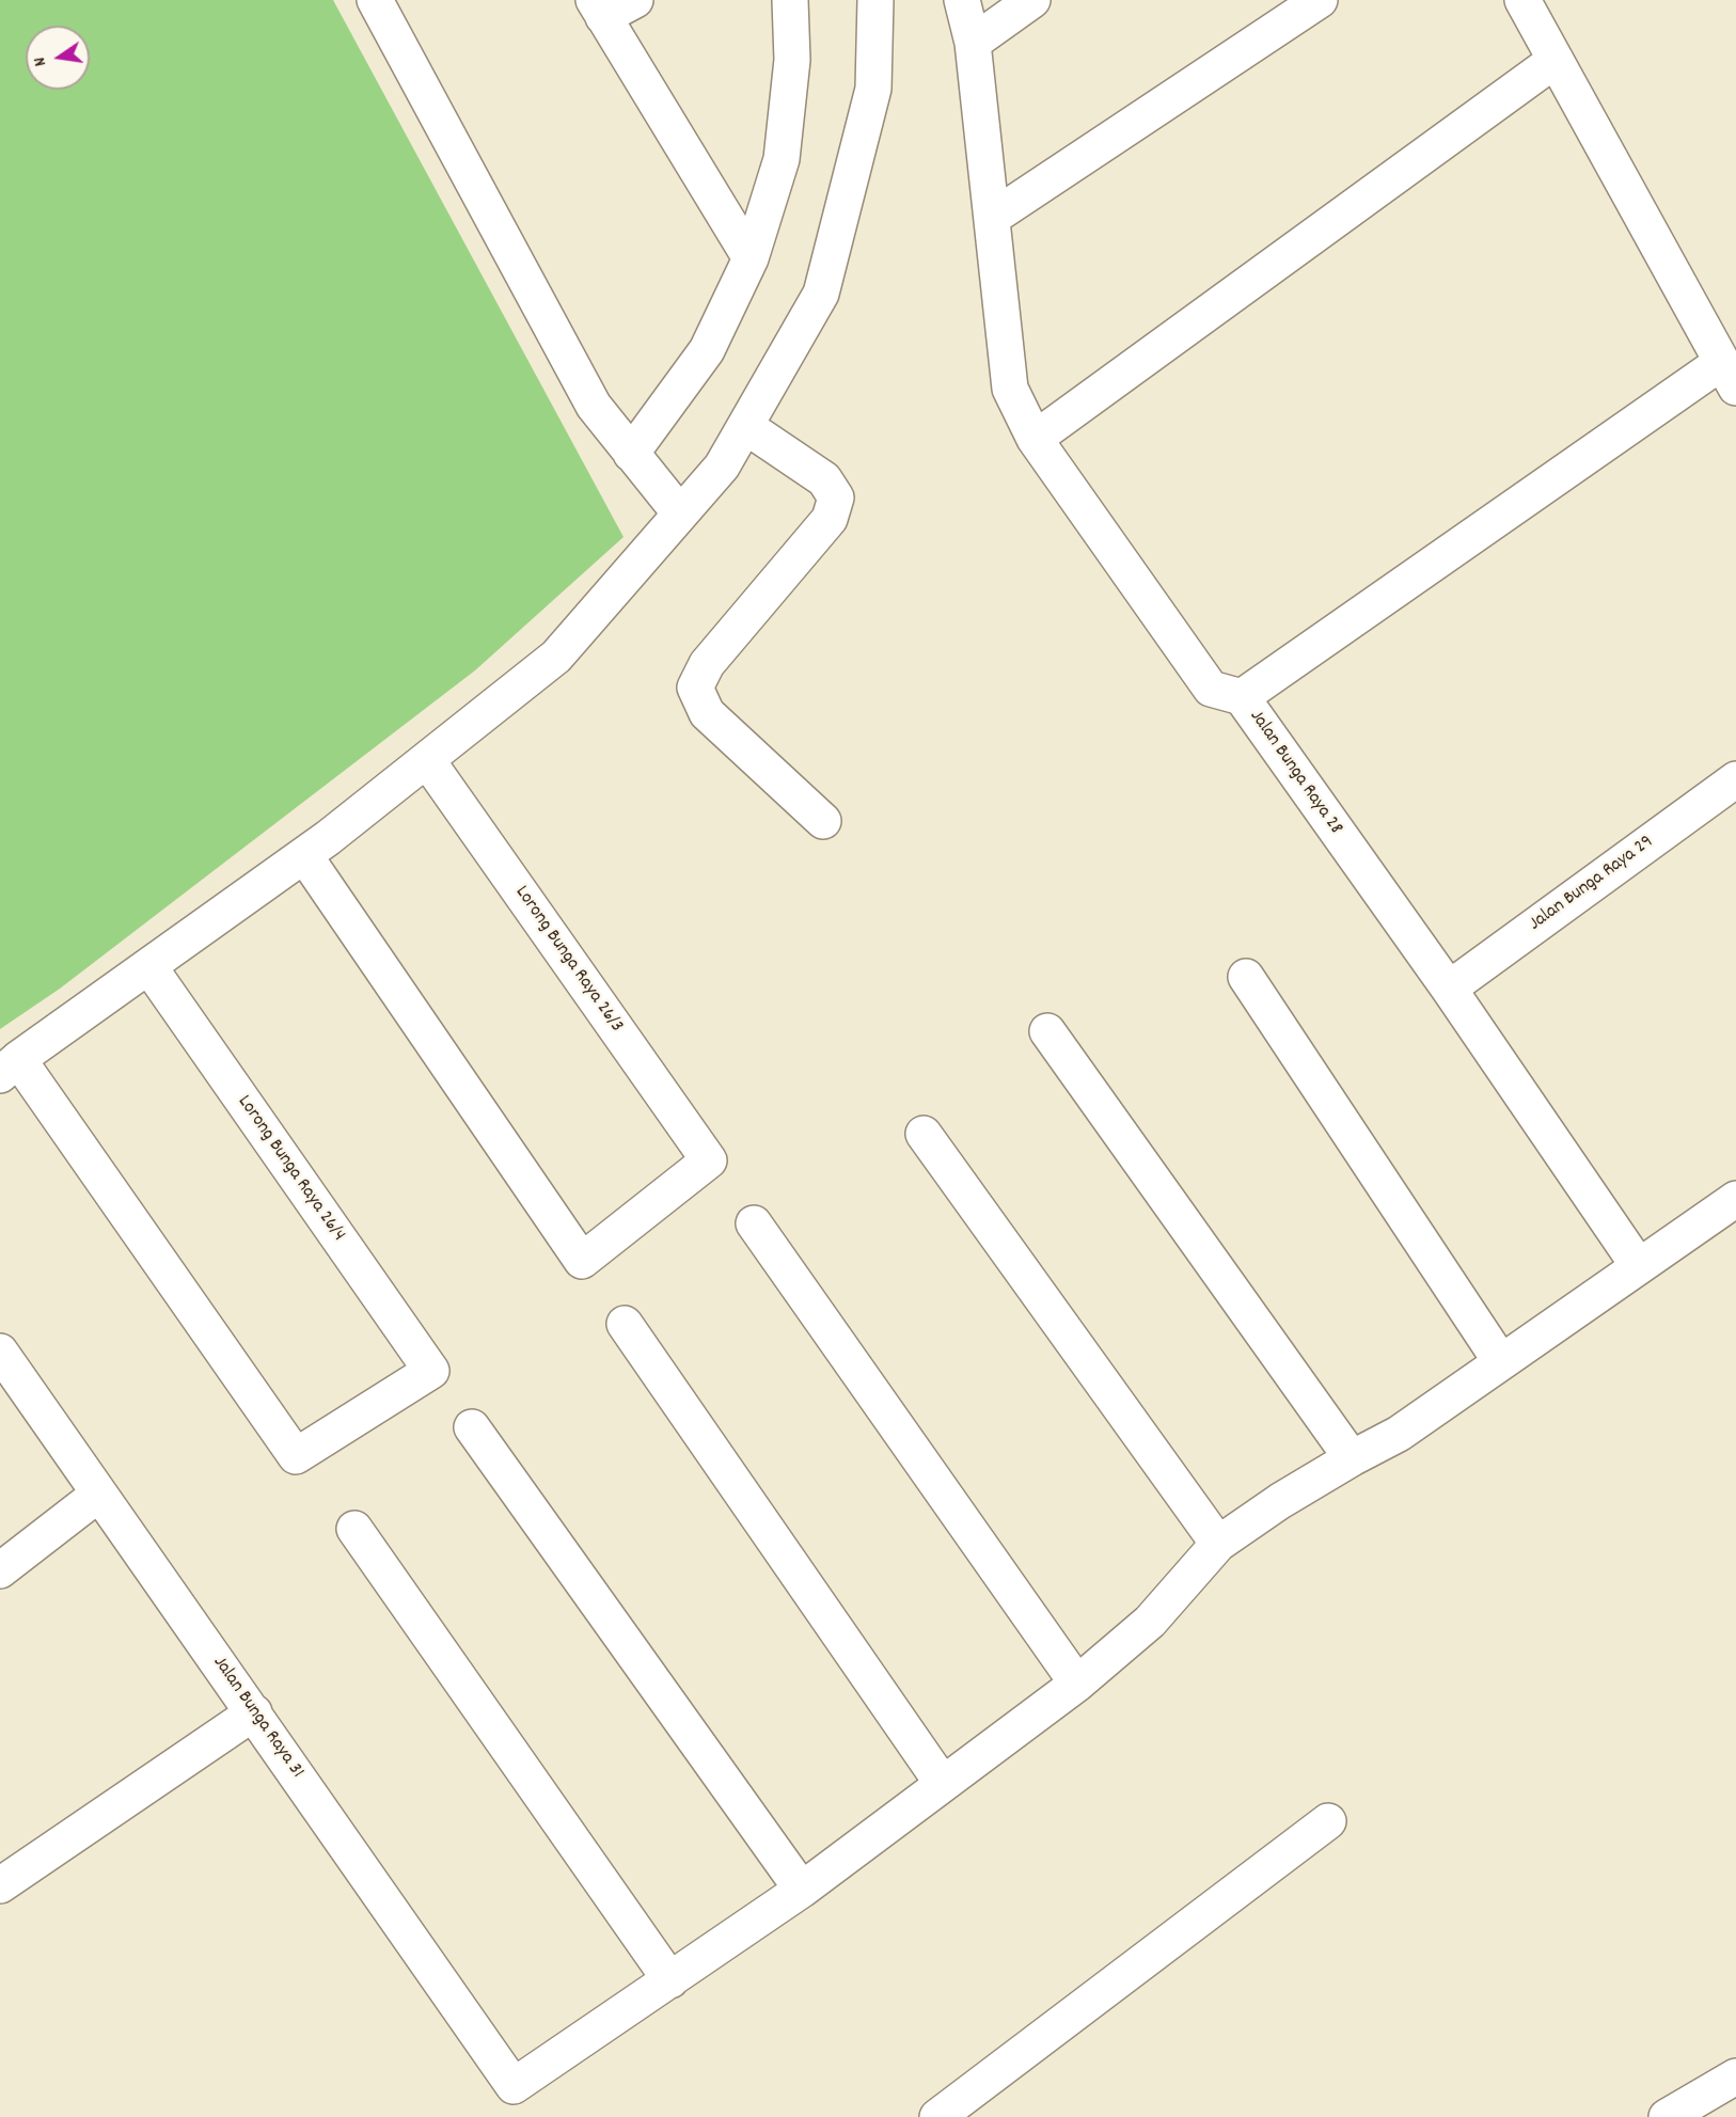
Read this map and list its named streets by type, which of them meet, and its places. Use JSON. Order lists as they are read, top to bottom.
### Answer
{
  "streets": {
    "street": [
      "Jalan Bunga Raya 28",
      "Jalan Bunga Raya 29",
      "Lorong Bunga Raya 26/3",
      "Lorong Bunga Raya 26/4",
      "Jalan Bunga Raya 31"
    ]
  },
  "crossings": [
    ["Jalan Bunga Raya 28", "Jalan Bunga Raya 29"]
  ],
  "north": "left"
}
